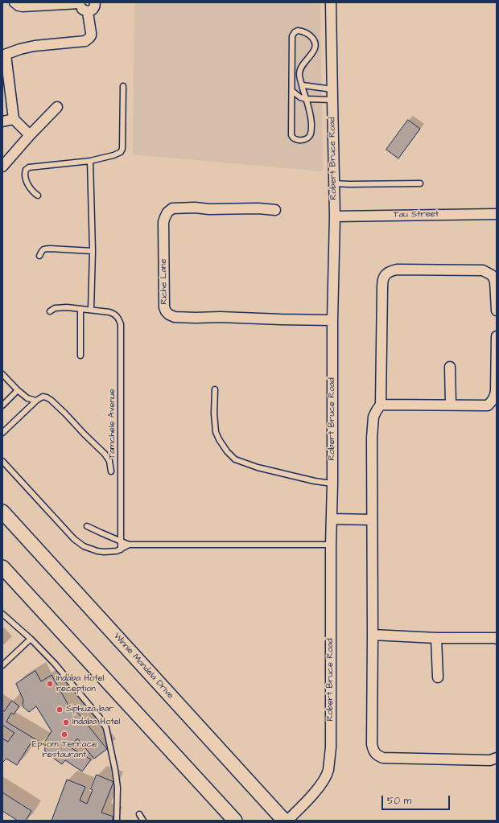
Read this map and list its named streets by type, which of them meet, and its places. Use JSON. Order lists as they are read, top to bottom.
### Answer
{
  "streets": {
    "main road": ["Winnie Mandela Drive"],
    "street": ["Robert Bruce Road", "Tau Street", "Riche Lane"],
    "lane": ["Tamchele Avenue"]
  },
  "crossings": [
    ["Robert Bruce Road", "Tau Street"],
    ["Robert Bruce Road", "Riche Lane"]
  ],
  "places": [
    "Indaba Hotel reception",
    "Siphuza bar",
    "Indaba Hotel",
    "Epsom Terrace restaurant"
  ],
  "scale_bar": "50 m"
}
